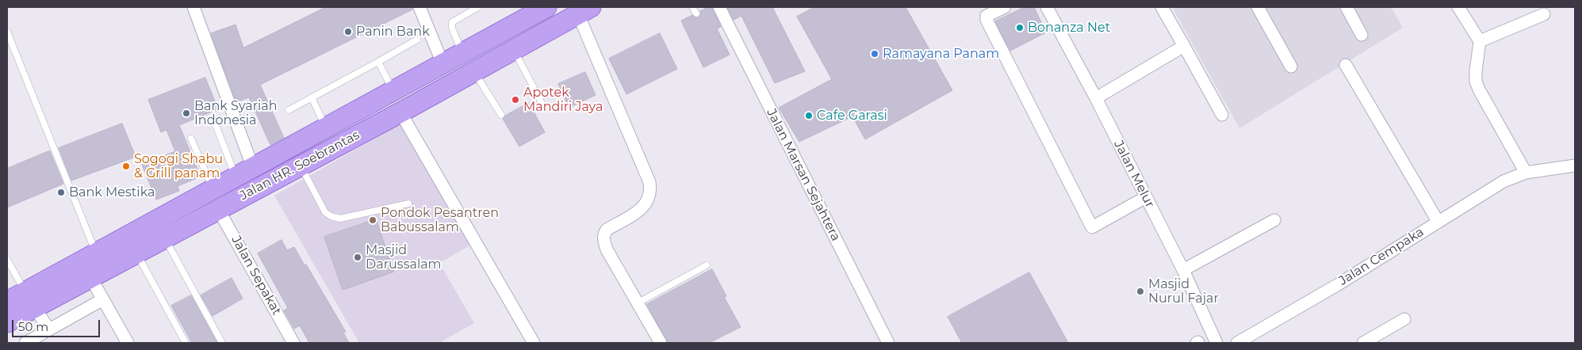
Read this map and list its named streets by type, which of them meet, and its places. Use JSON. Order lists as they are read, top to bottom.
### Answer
{
  "streets": {
    "main road": ["Jalan HR. Soebrantas"],
    "street": [
      "Jalan Melur",
      "Jalan Marsan Sejahtera",
      "Jalan Cempaka",
      "Jalan Sepakat"
    ]
  },
  "crossings": [
    ["Jalan HR. Soebrantas", "Jalan Sepakat"]
  ],
  "places": [
    "Bonanza Net",
    "Panin Bank",
    "Ramayana Panam",
    "Apotek Mandiri Jaya",
    "Bank Syariah Indonesia",
    "Cafe Garasi",
    "Sogogi Shabu & Grill panam",
    "Bank Mestika",
    "Pondok Pesantren Babussalam",
    "Masjid Darussalam",
    "Masjid Nurul Fajar"
  ],
  "scale_bar": "50 m"
}
